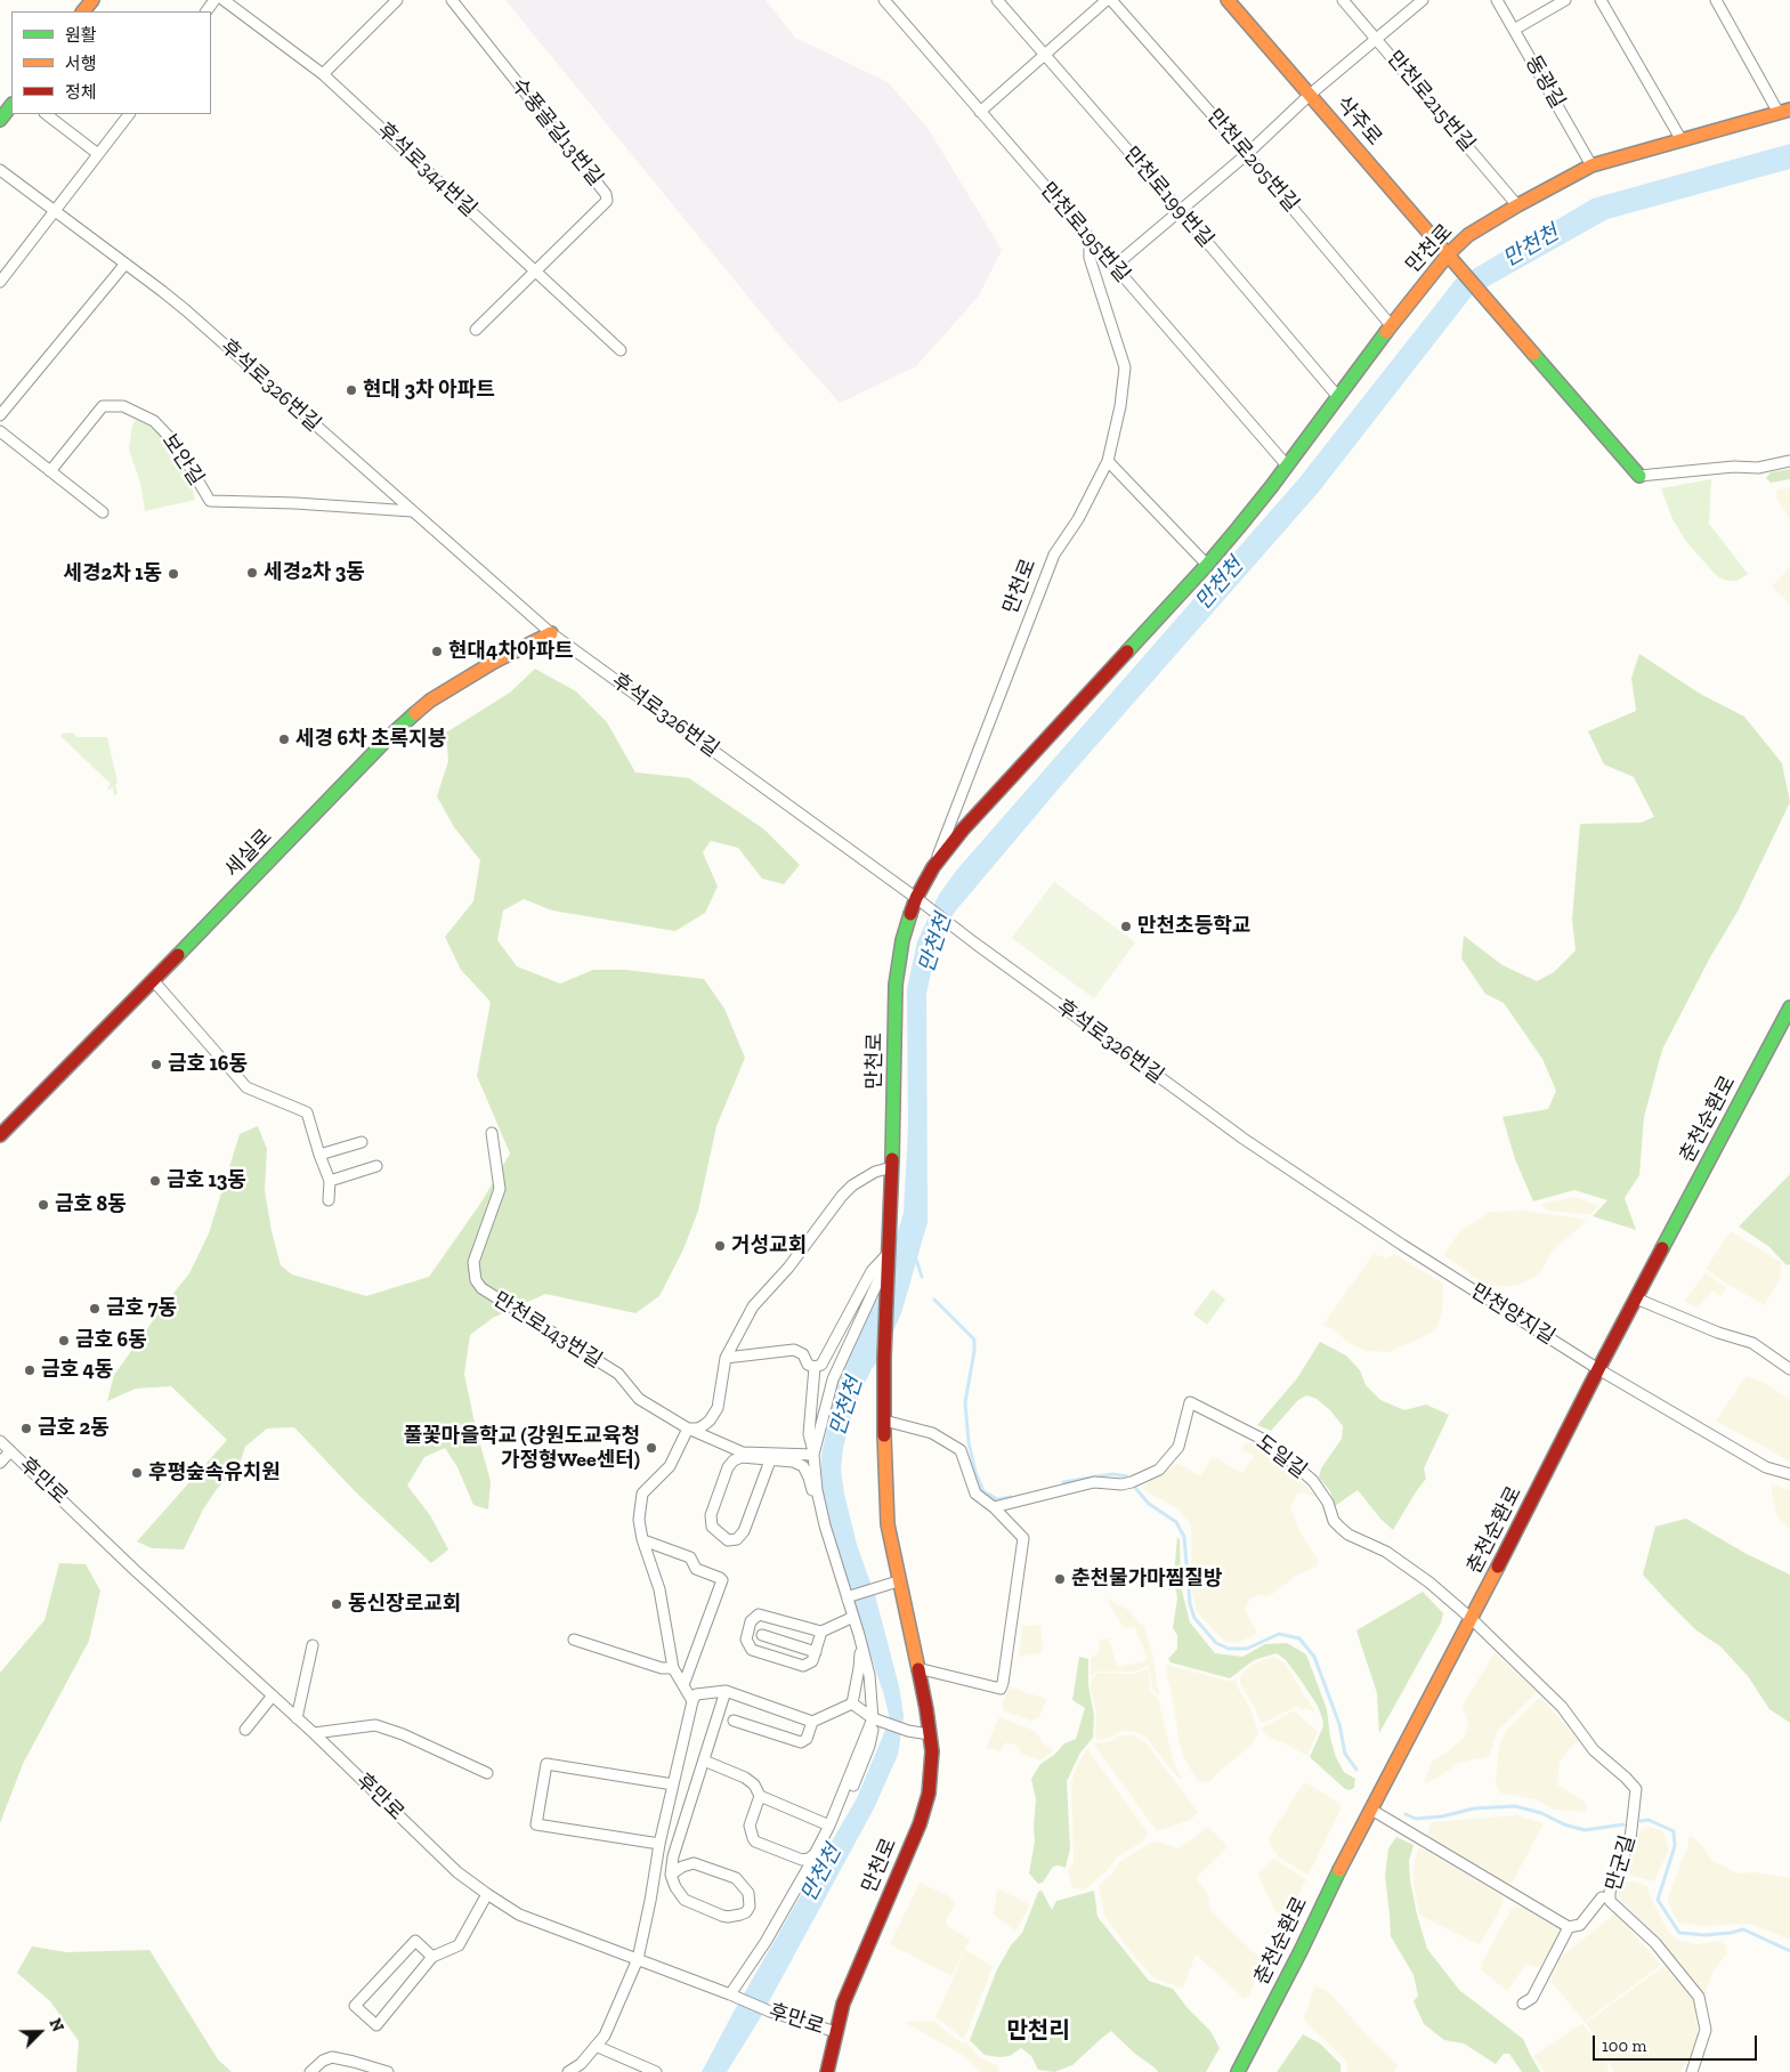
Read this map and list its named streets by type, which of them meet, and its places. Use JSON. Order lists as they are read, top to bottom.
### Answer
{
  "streets": {
    "street": [
      "동광길",
      "만천로215번길",
      "삭주로",
      "수풍골길13번길",
      "만천로205번길",
      "후석로344번길",
      "만천로199번길",
      "만천로195번길",
      "만천로",
      "후석로326번길",
      "보안길",
      "세실로",
      "춘천순환로",
      "만천양지길",
      "만천로143번길",
      "도일길",
      "후만로",
      "만군길"
    ]
  },
  "crossings": [
    ["동광길", "만천로"],
    ["만천로215번길", "만천로"],
    ["삭주로", "만천로"],
    ["수풍골길13번길", "후석로344번길"],
    ["만천로205번길", "만천로"],
    ["만천로199번길", "만천로"],
    ["만천로195번길", "만천로"],
    ["만천로", "후석로326번길"],
    ["만천로", "후만로"],
    ["후석로326번길", "보안길"],
    ["후석로326번길", "세실로"],
    ["후석로326번길", "만천양지길"],
    ["춘천순환로", "만천양지길"],
    ["춘천순환로", "도일길"],
    ["도일길", "만군길"]
  ],
  "districts": ["만천리"],
  "water": ["만천천"],
  "places": [
    "현대 3차 아파트",
    "세경2차 3동",
    "세경2차 1동",
    "현대4차아파트",
    "세경 6차 초록지붕",
    "만천초등학교",
    "금호 16동",
    "금호 13동",
    "금호 8동",
    "거성교회",
    "금호 7동",
    "금호 6동",
    "금호 4동",
    "금호 2동",
    "풀꽃마을학교 (강원도교육청 가정형Wee센터)",
    "후평숲속유치원",
    "춘천물가마찜질방",
    "동신장로교회"
  ],
  "legend": ["원활", "서행", "정체"],
  "scale_bar": "100 m",
  "north": "top right"
}
